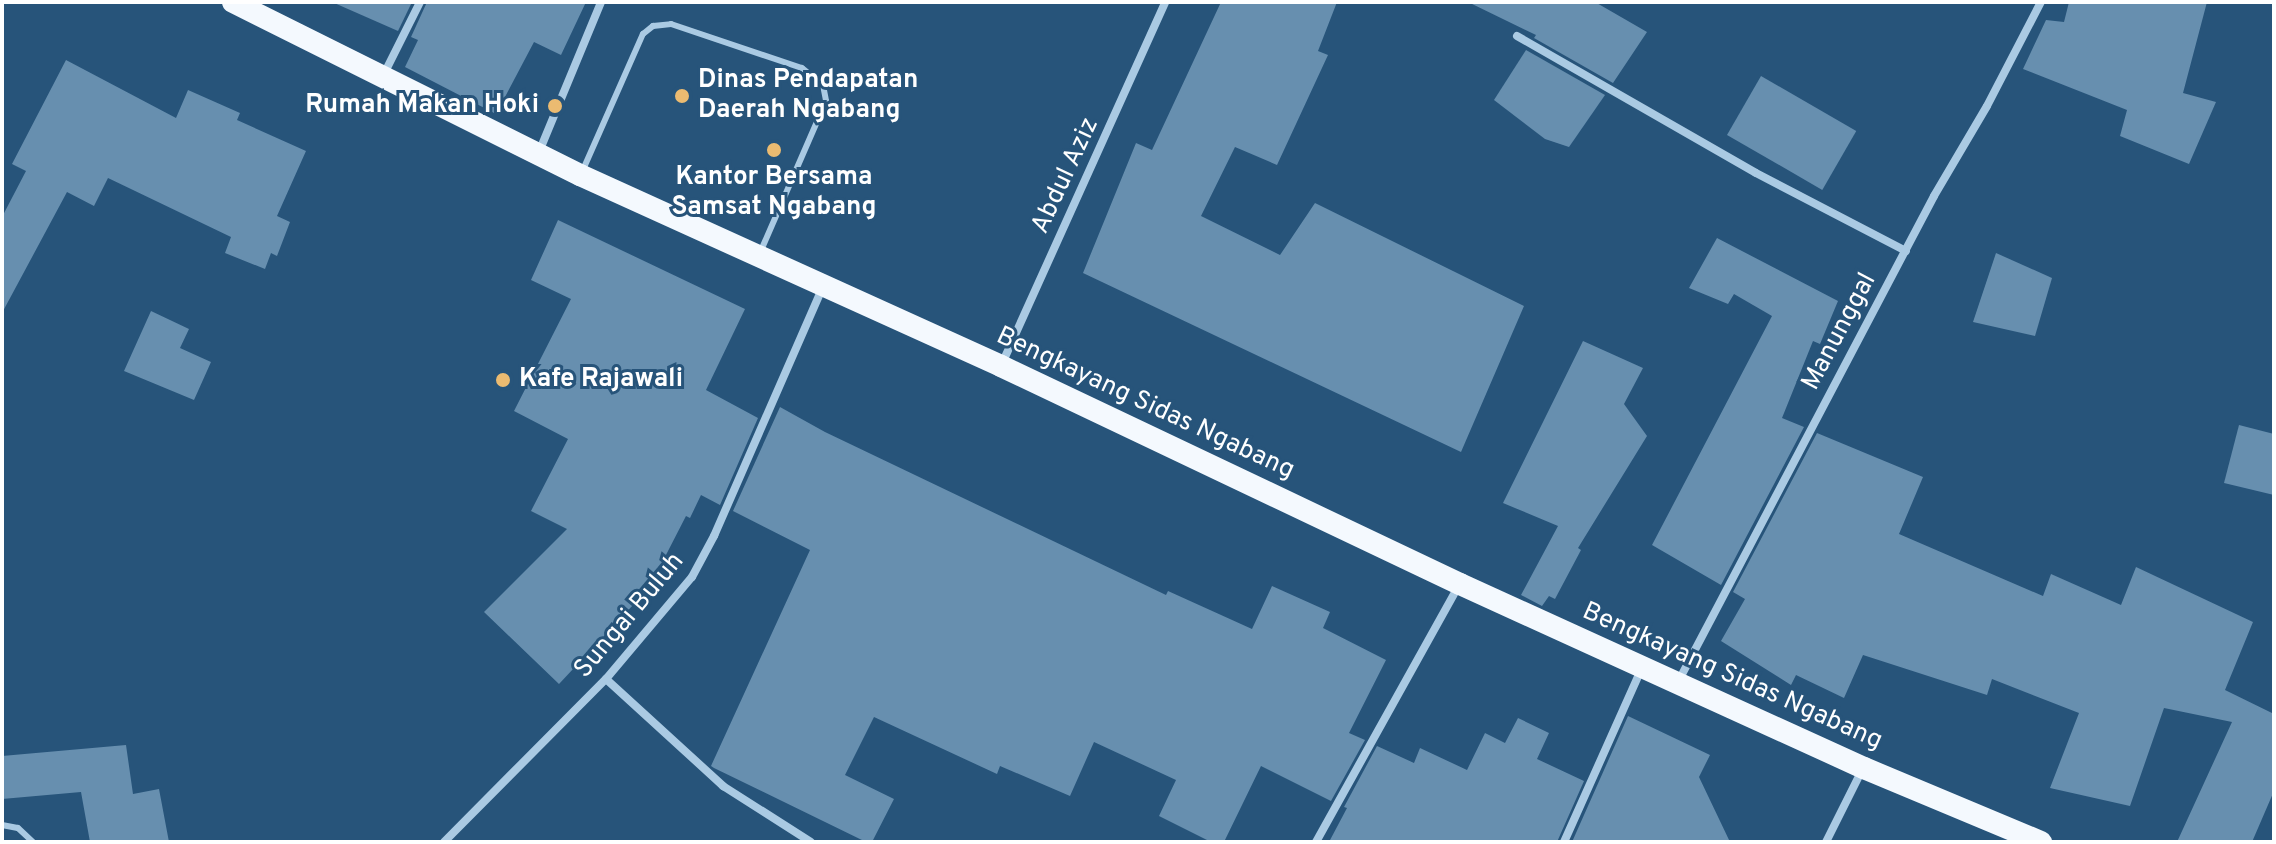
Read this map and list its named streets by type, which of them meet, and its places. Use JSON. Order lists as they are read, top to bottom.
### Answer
{
  "streets": {
    "highway": ["Bengkayang Sidas Ngabang"],
    "street": ["Abdul Aziz", "Manunggal", "Sungai Buluh"]
  },
  "crossings": [
    ["Abdul Aziz", "Bengkayang Sidas Ngabang"],
    ["Manunggal", "Bengkayang Sidas Ngabang"],
    ["Bengkayang Sidas Ngabang", "Sungai Buluh"]
  ],
  "places": [
    "Dinas Pendapatan Daerah Ngabang",
    "Rumah Makan Hoki",
    "Kantor Bersama Samsat Ngabang",
    "Kafe Rajawali"
  ]
}
